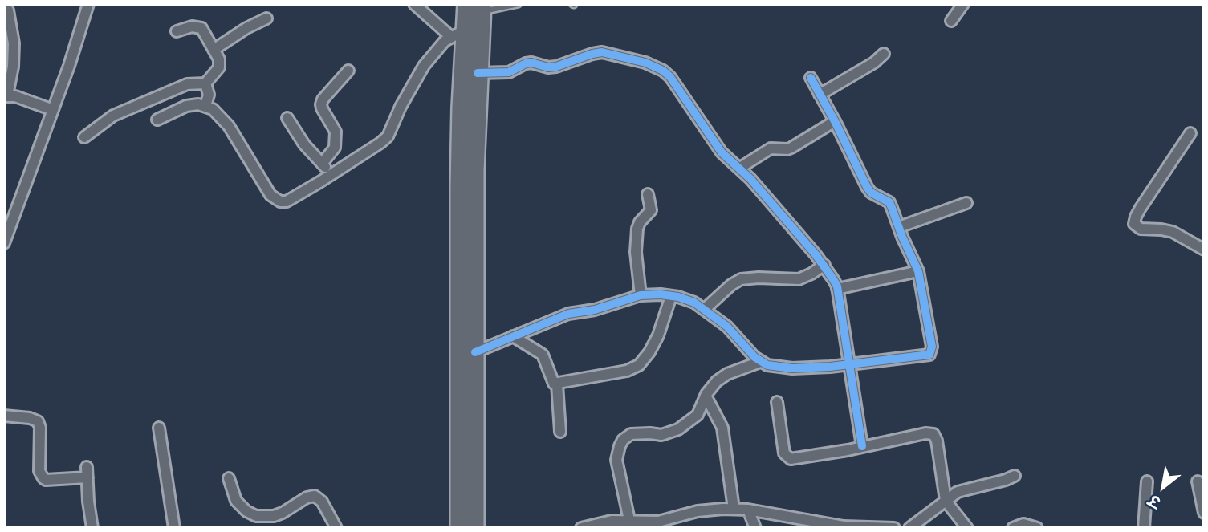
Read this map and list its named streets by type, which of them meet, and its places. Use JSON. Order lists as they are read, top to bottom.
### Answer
{
  "north": "bottom left"
}
